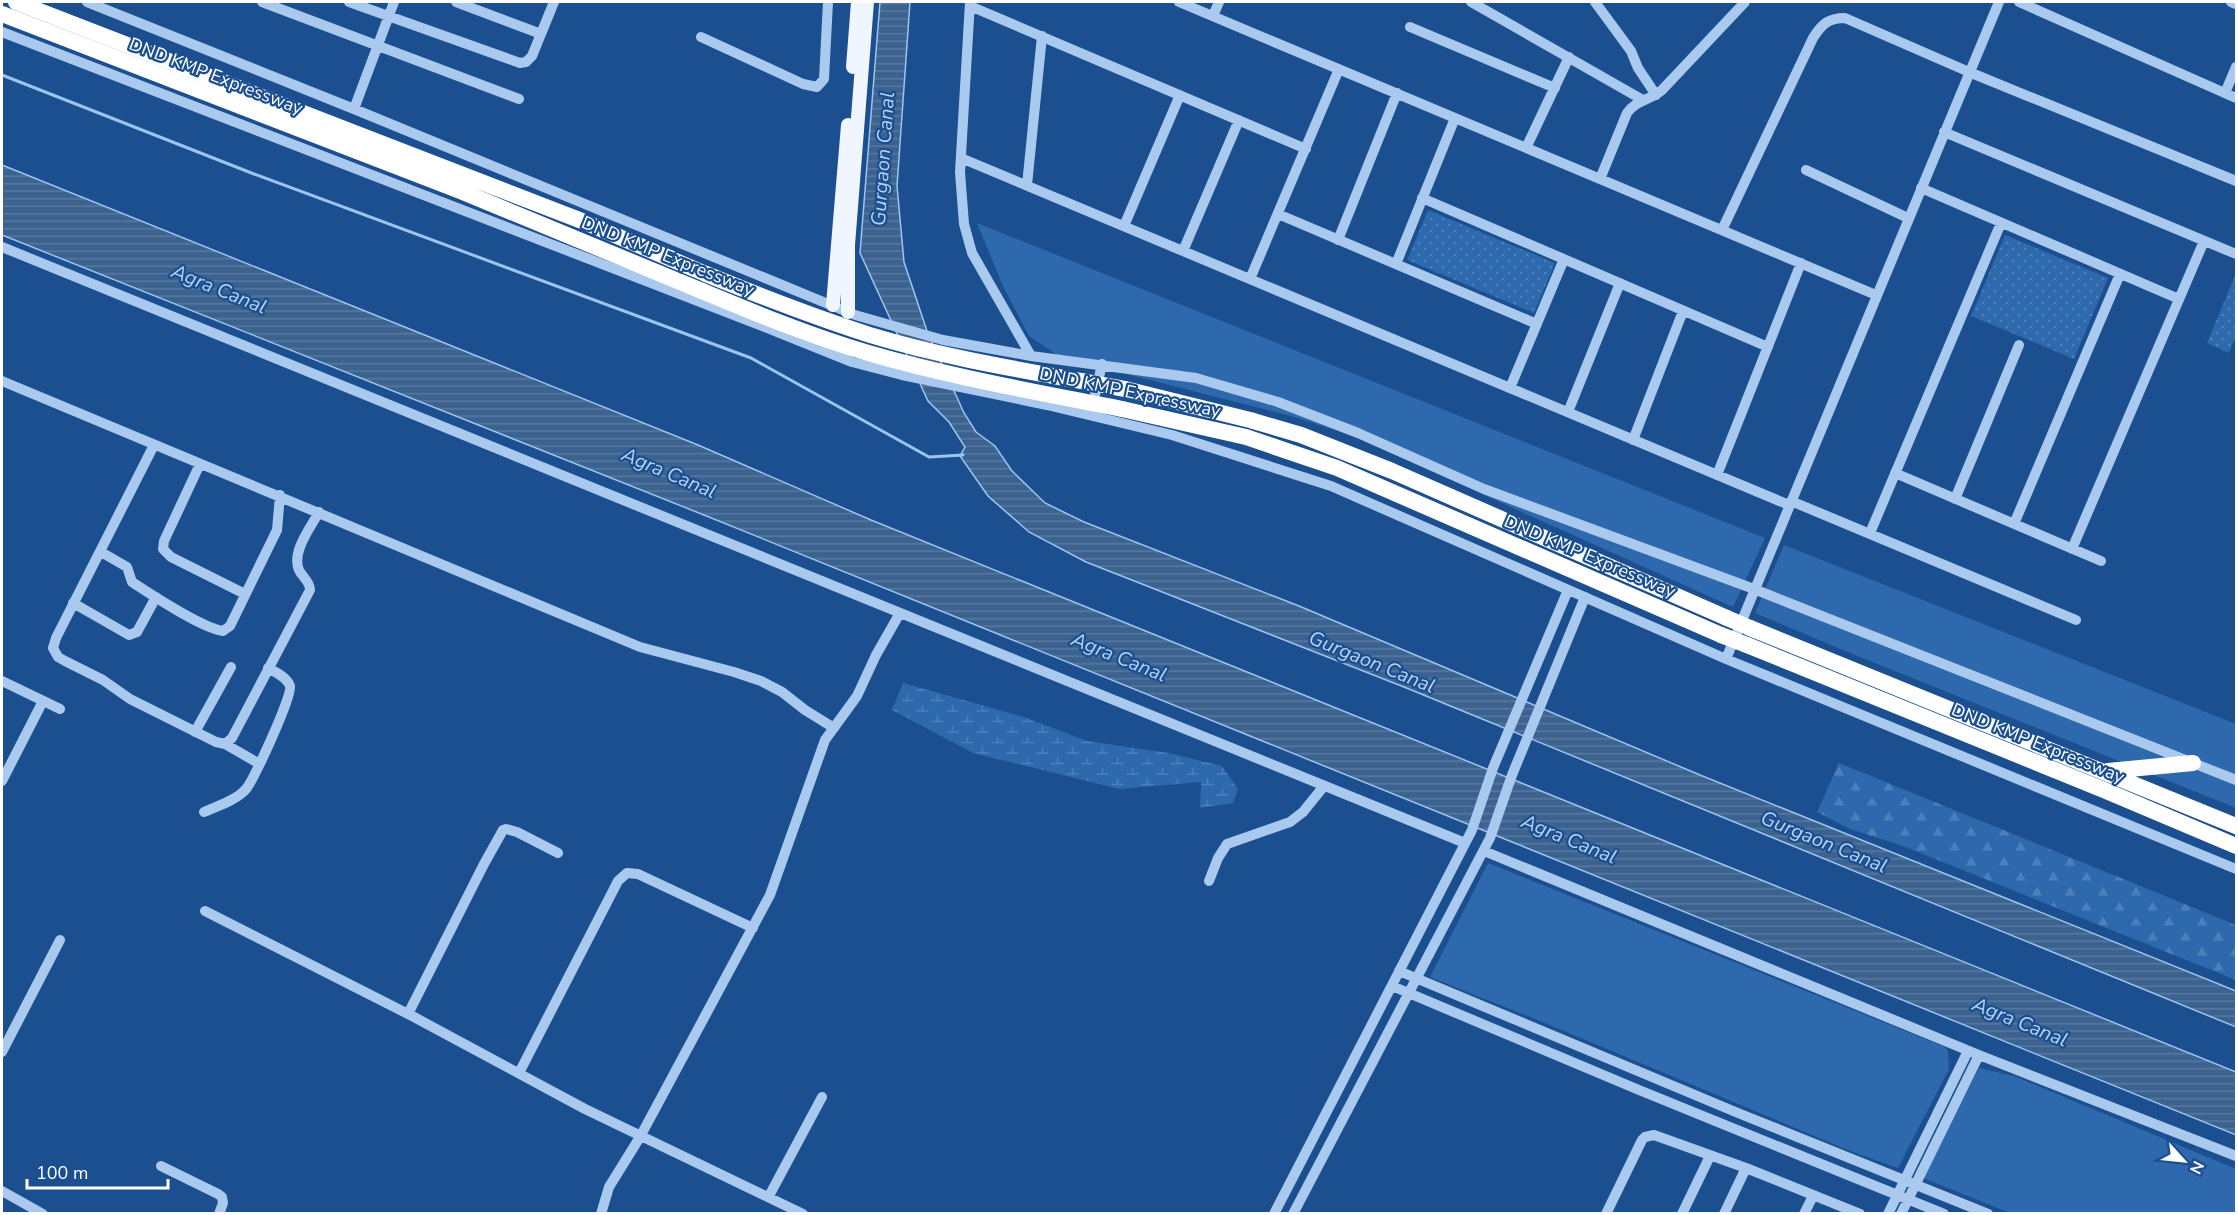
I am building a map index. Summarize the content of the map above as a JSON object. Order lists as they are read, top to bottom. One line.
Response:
{"streets":{"highway":["DND KMP Expressway"]},"water":["Gurgaon Canal","Agra Canal"],"scale_bar":"100 m","north":"bottom right"}
